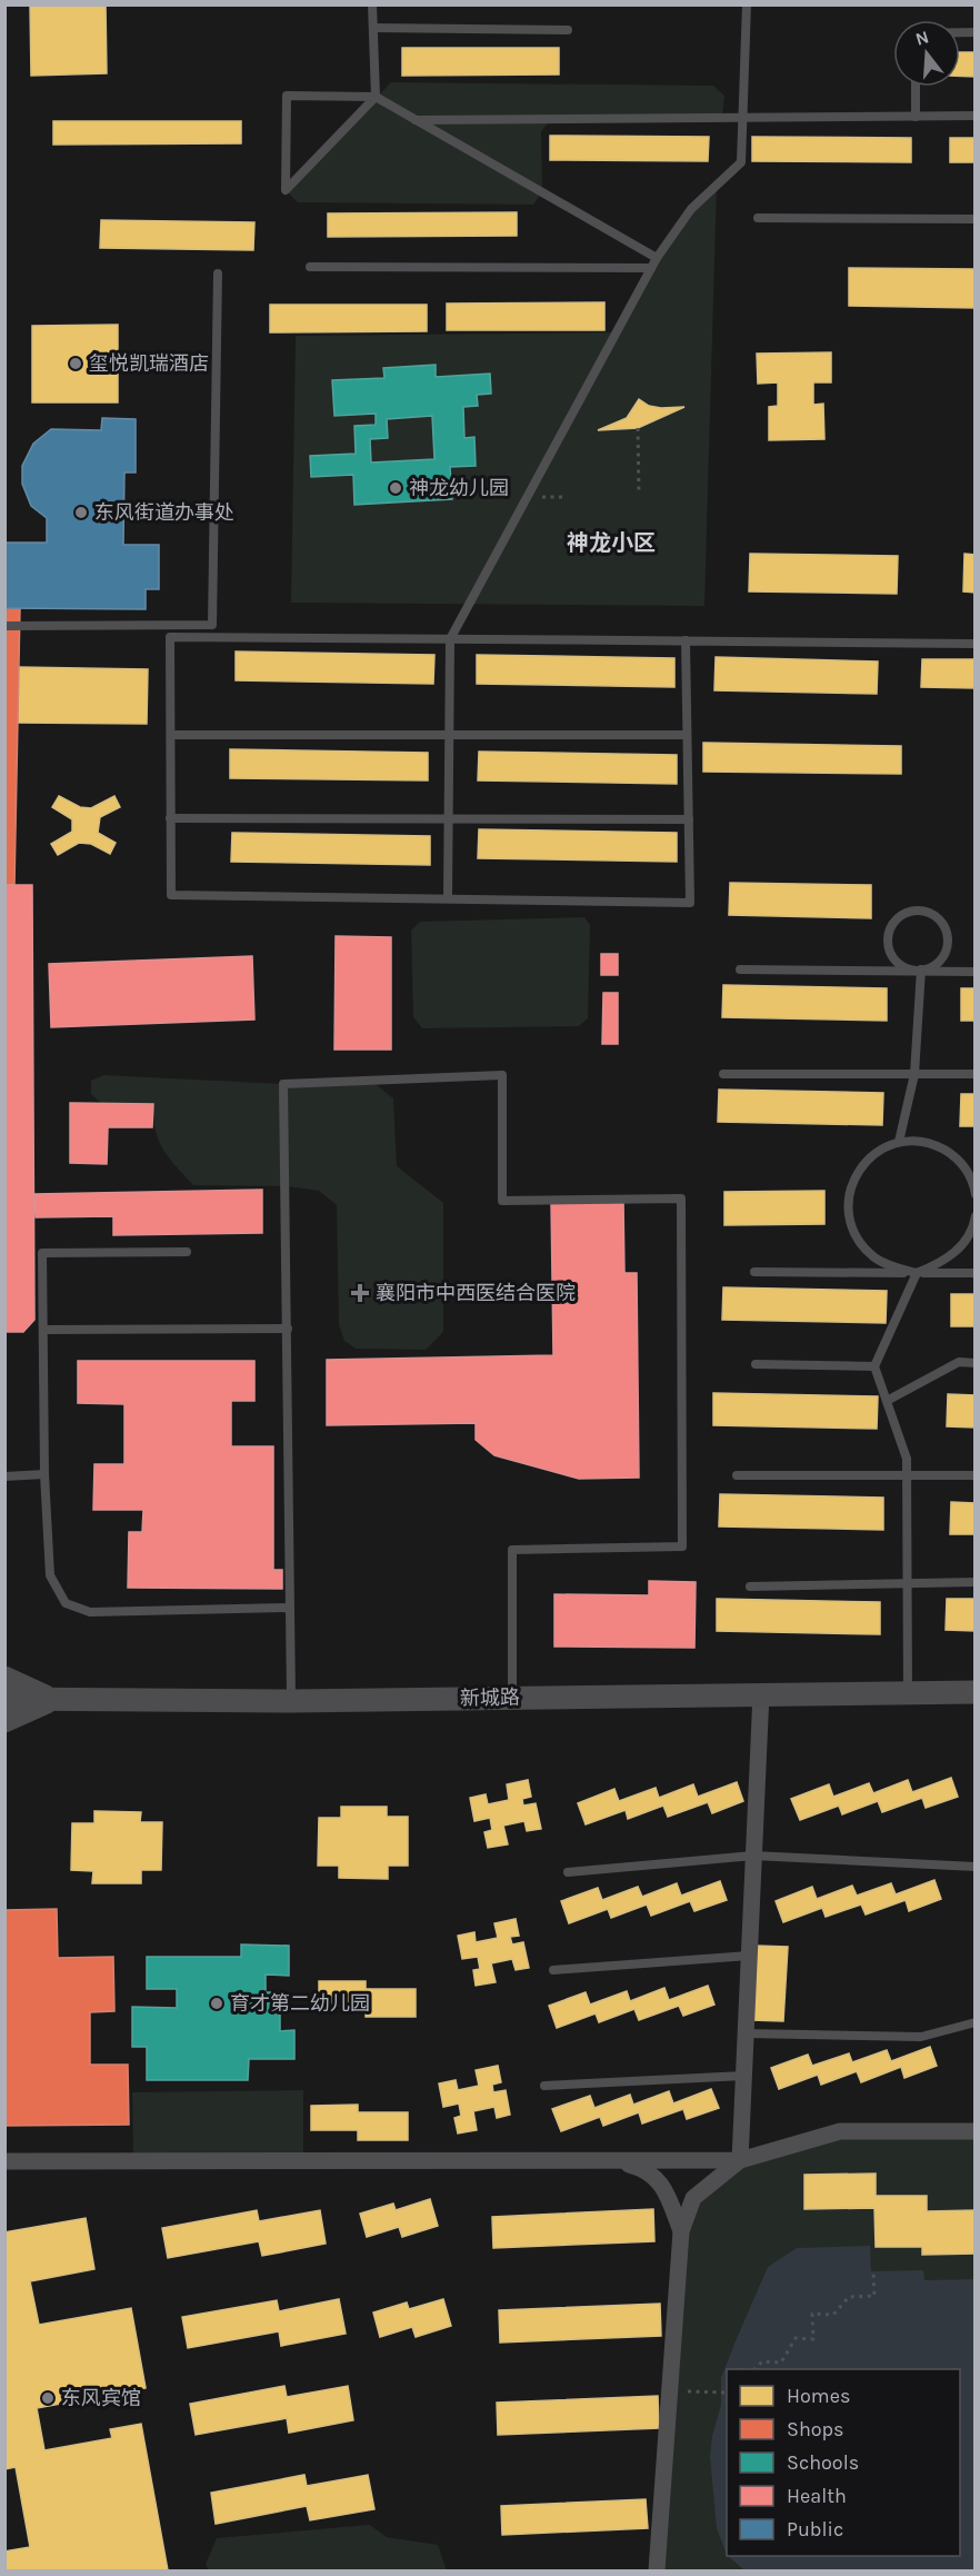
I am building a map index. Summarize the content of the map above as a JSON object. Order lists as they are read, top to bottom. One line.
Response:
{"streets":{"street":["新城路"]},"districts":["神龙小区"],"places":{"other":["玺悦凯瑞酒店","神龙幼儿园","东风街道办事处","育才第二幼儿园","东风宾馆"],"health":["襄阳市中西医结合医院"]},"legend":["Homes","Shops","Schools","Health","Public"],"north":"top"}
